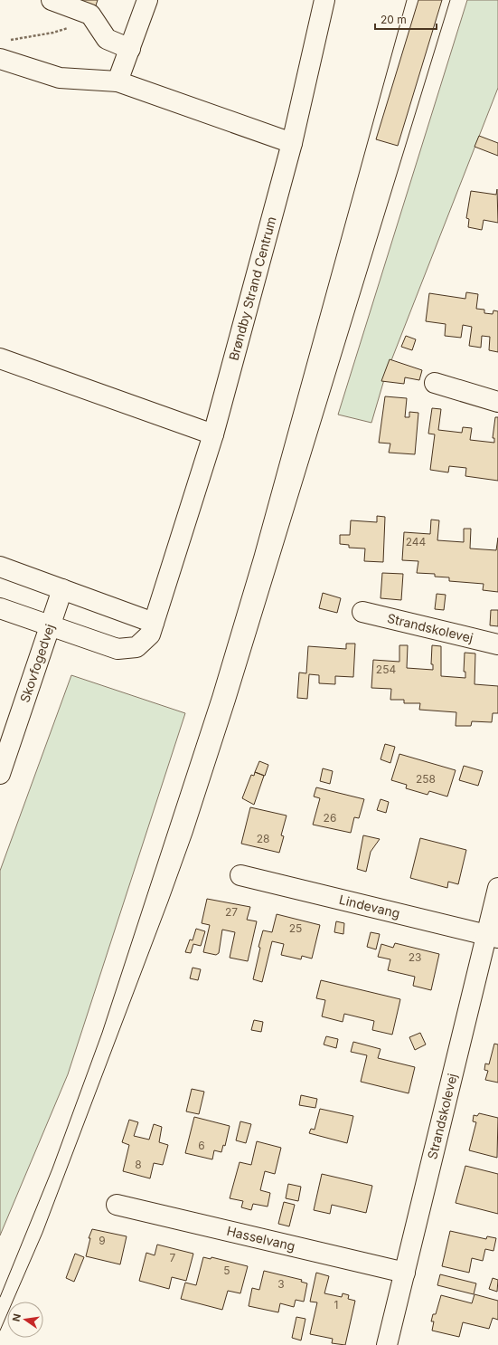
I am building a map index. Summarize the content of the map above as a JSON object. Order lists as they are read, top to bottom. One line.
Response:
{"streets":{"street":["Brøndby Strand Centrum","Strandskolevej","Skovfogedvej","Lindevang","Hasselvang"]},"crossings":[["Brøndby Strand Centrum","Skovfogedvej"],["Strandskolevej","Lindevang"],["Strandskolevej","Hasselvang"]],"house_numbers":["244","254","258","26","28","27","25","23","6","8","9","7","5","3","1"],"scale_bar":"20 m","north":"left"}
